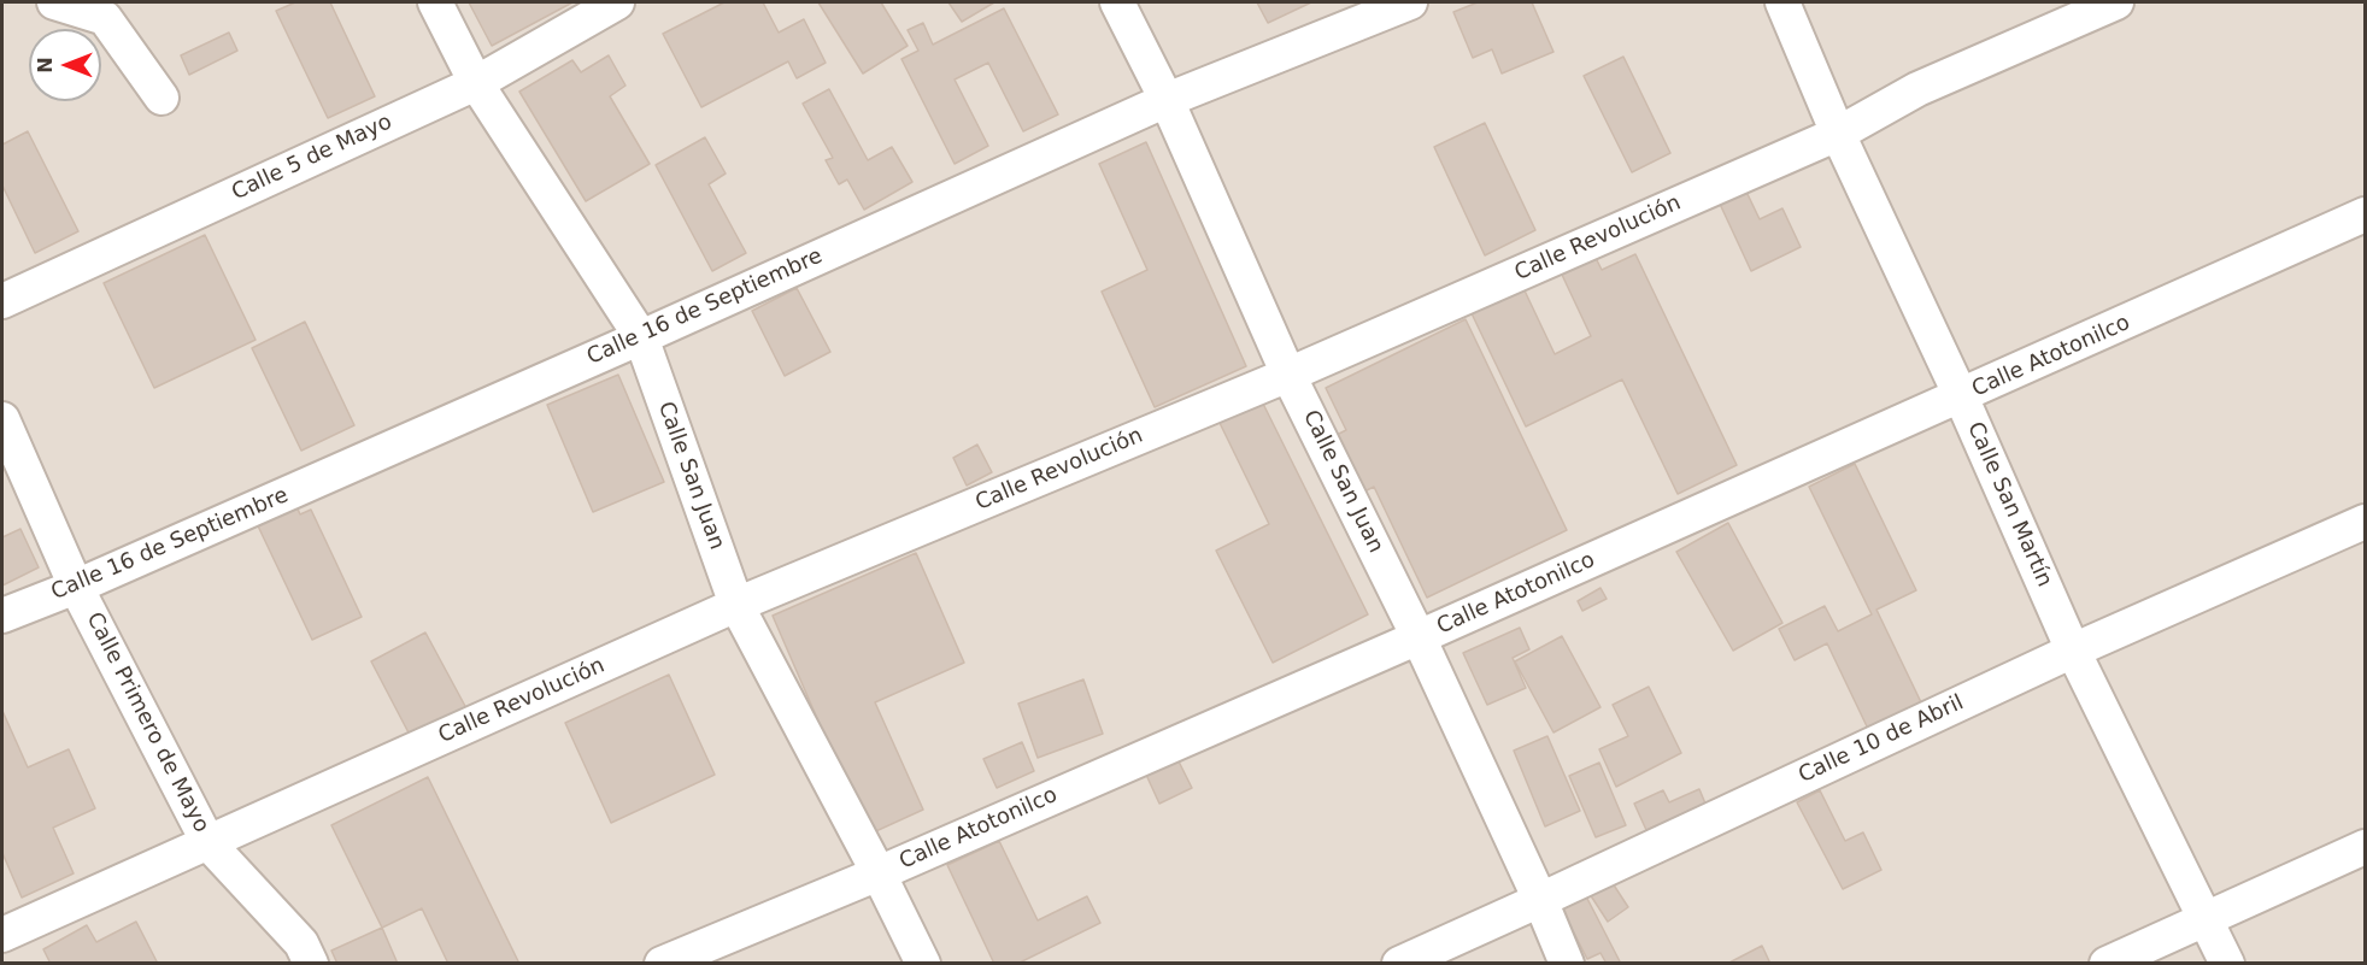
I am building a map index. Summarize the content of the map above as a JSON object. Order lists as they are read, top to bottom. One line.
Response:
{"streets":{"street":["Calle 5 de Mayo","Calle Revolución","Calle 16 de Septiembre","Calle Atotonilco","Calle San Juan","Calle San Martín","Calle Primero de Mayo","Calle 10 de Abril"]},"crossings":[["Calle 5 de Mayo","Calle San Juan"],["Calle Revolución","Calle San Juan"],["Calle Revolución","Calle San Martín"],["Calle Revolución","Calle Primero de Mayo"],["Calle 16 de Septiembre","Calle San Juan"],["Calle 16 de Septiembre","Calle Primero de Mayo"],["Calle Atotonilco","Calle San Juan"],["Calle Atotonilco","Calle San Martín"],["Calle San Juan","Calle 10 de Abril"],["Calle San Martín","Calle 10 de Abril"]],"north":"left"}
